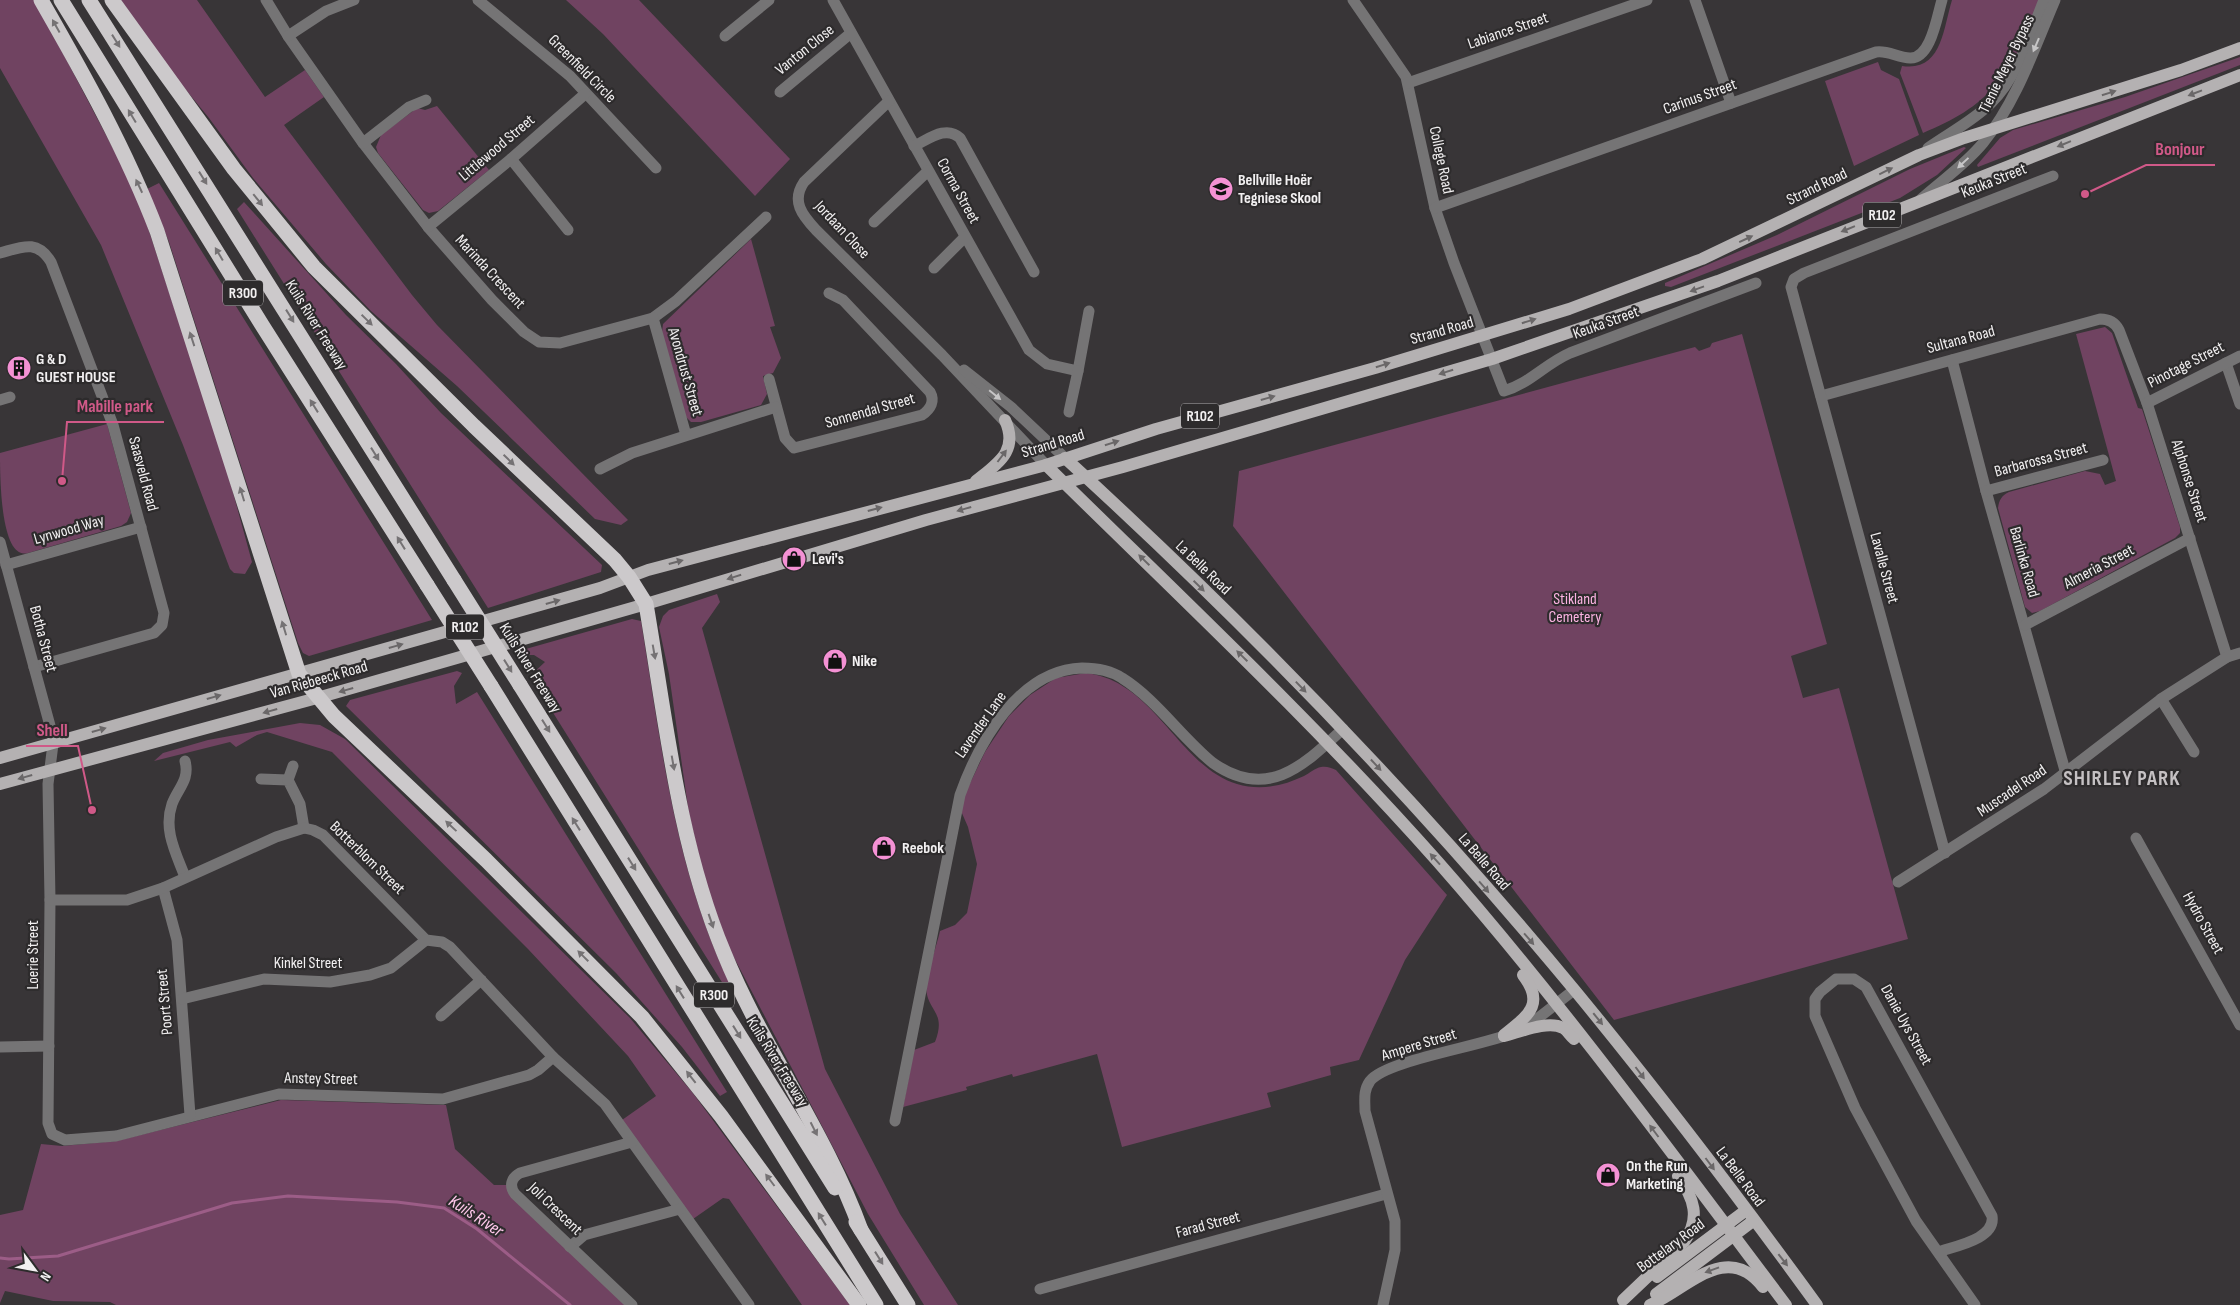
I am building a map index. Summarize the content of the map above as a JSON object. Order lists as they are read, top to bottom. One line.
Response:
{"streets":{"highway":["R300","Kuils River Freeway"],"main road":["Strand Road","R102","La Belle Road","Van Riebeeck Road","Bottelary Road"],"street":["Labiance Street","Vanton Close","Tienie Meyer Bypass","Greenfield Circle","Carinus Street","Littlewood Street","College Road","Keuka Street","Corma Street","Jordaan Close","Marinda Crescent","Sultana Road","Pinotage Street","Avondrust Street","Sonnendal Street","Barbarossa Street","Saasveld Road","Alphonse Street","Lynwood Way","Barlinka Road","Almeria Street","Lavalle Street","Botha Street","Lavender Lane","Muscadel Road","Botterblom Street","Hydro Street","Loerie Street","Kinkel Street","Poort Street","Danie Uys Street","Ampere Street","Anstey Street","Joli Crescent","Farad Street"]},"crossings":[["Labiance Street","College Road"],["Vanton Close","Corma Street"],["Tienie Meyer Bypass","Strand Road"],["Tienie Meyer Bypass","R102"],["Greenfield Circle","Littlewood Street"],["Carinus Street","College Road"],["Littlewood Street","Marinda Crescent"],["College Road","Keuka Street"],["College Road","Strand Road"],["College Road","R102"],["Keuka Street","R102"],["Keuka Street","Lavalle Street"],["Strand Road","Jordaan Close"],["Strand Road","La Belle Road"],["Strand Road","Van Riebeeck Road"],["Corma Street","Jordaan Close"],["R102","La Belle Road"],["R102","Van Riebeeck Road"],["Jordaan Close","La Belle Road"],["Marinda Crescent","Avondrust Street"],["Sultana Road","Alphonse Street"],["Sultana Road","Barlinka Road"],["Sultana Road","Lavalle Street"],["Pinotage Street","Alphonse Street"],["Barbarossa Street","Barlinka Road"],["Saasveld Road","Lynwood Way"],["Saasveld Road","Botha Street"],["Alphonse Street","Almeria Street"],["Alphonse Street","Muscadel Road"],["Lynwood Way","Botha Street"],["Barlinka Road","Almeria Street"],["Barlinka Road","Muscadel Road"],["La Belle Road","Lavender Lane"],["La Belle Road","Ampere Street"],["La Belle Road","Bottelary Road"],["Lavalle Street","Muscadel Road"],["Botha Street","Van Riebeeck Road"],["Botha Street","Loerie Street"],["Van Riebeeck Road","Loerie Street"],["Botterblom Street","Loerie Street"],["Botterblom Street","Kinkel Street"],["Botterblom Street","Poort Street"],["Botterblom Street","Anstey Street"],["Loerie Street","Anstey Street"],["Kinkel Street","Poort Street"],["Poort Street","Anstey Street"],["Ampere Street","Farad Street"]],"districts":["SHIRLEY PARK"],"water":["Kuils River"],"parks":["Stikland Cemetery"],"places":{"school or university":["Bellville Hoër Tegniese Skool"],"other":["Bonjour","Mabille park","Shell"],"building":["G & D GUEST HOUSE"],"shop":["Levi's","Nike","Reebok","On the Run Marketing"]},"north":"bottom right"}
